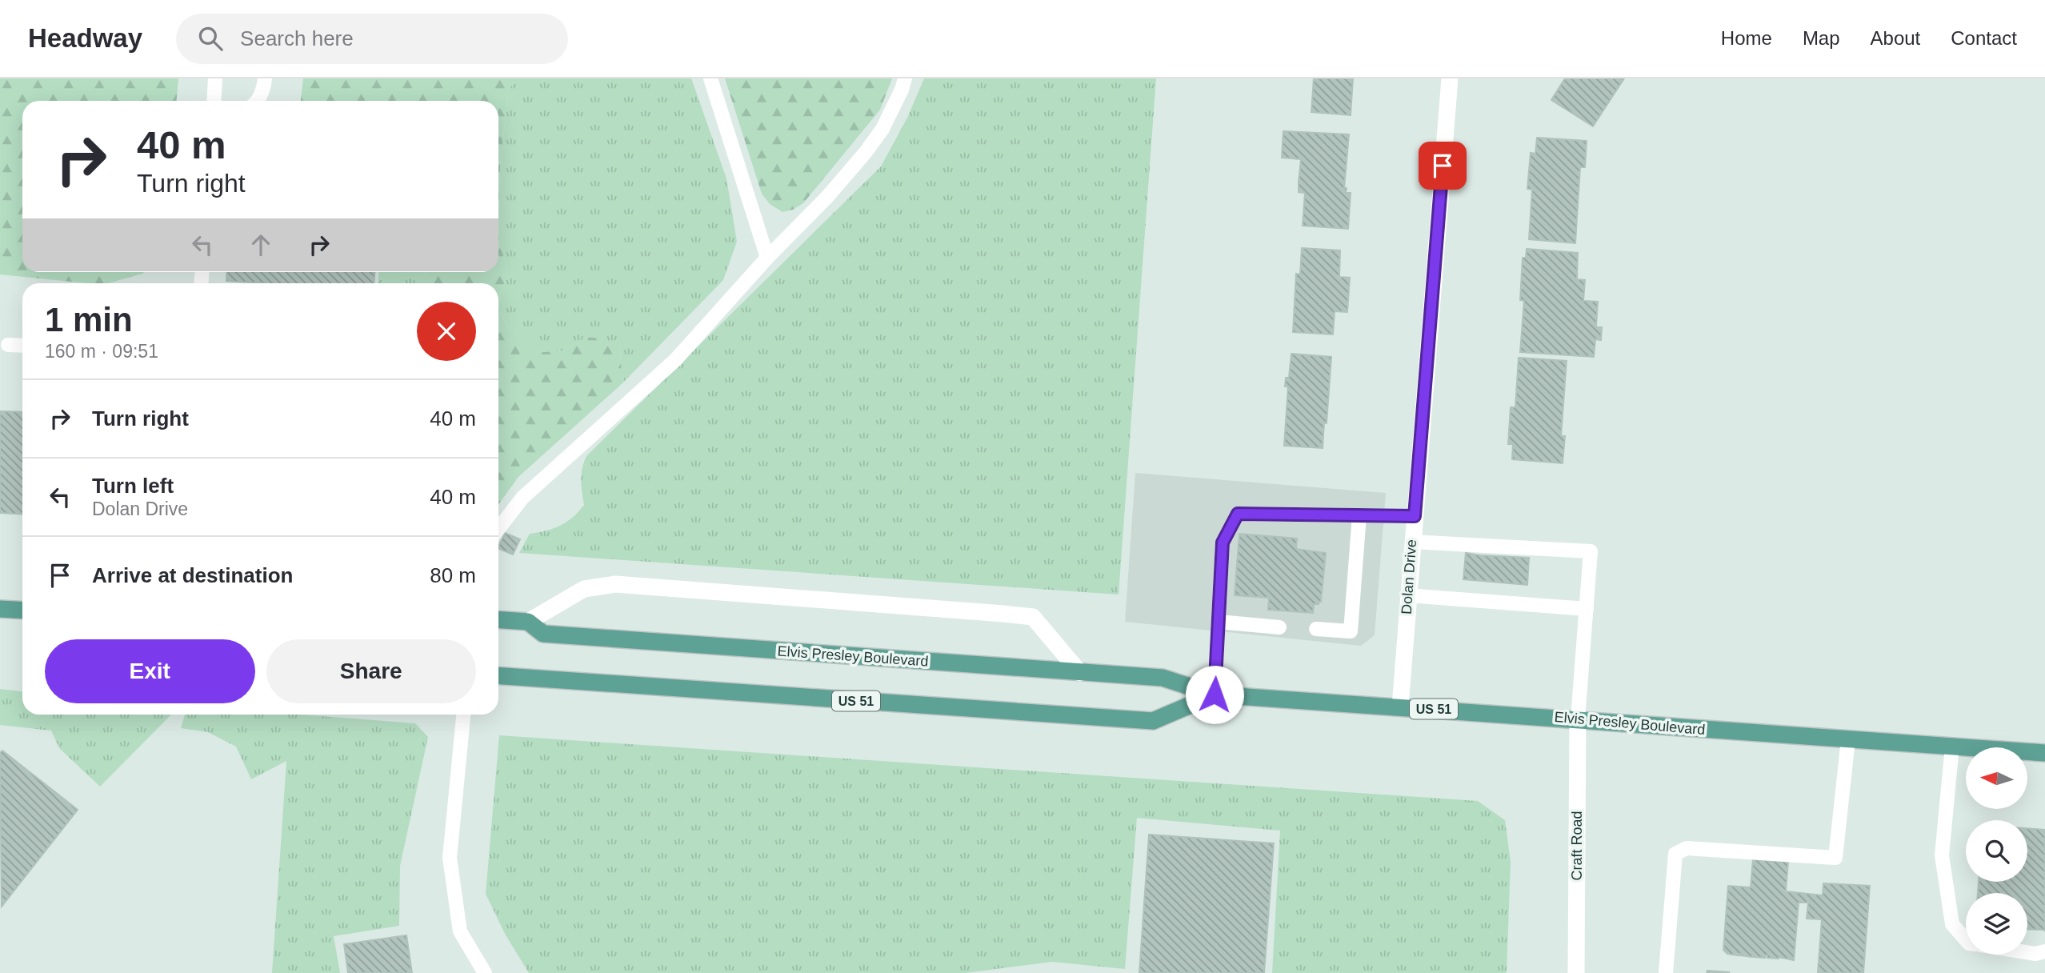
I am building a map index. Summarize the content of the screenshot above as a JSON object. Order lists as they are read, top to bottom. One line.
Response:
{"streets":{"main road":["Elvis Presley Boulevard","US 51"],"street":["Dolan Drive","Craft Road"]},"crossings":[["Dolan Drive","Elvis Presley Boulevard"],["Elvis Presley Boulevard","Craft Road"]],"north":"left","page":{"header":"Headway","search":"Search here","nav":["Home","Map","About","Contact"],"turn":["40 m","Turn right"],"heading":["1 min","160 m · 09:51"],"list":[{"name":"Turn right","value":"40 m"},{"name":"Turn left","note":"Dolan Drive","value":"40 m"},{"name":"Arrive at destination","value":"80 m"}],"buttons":["Exit","Share"]}}
